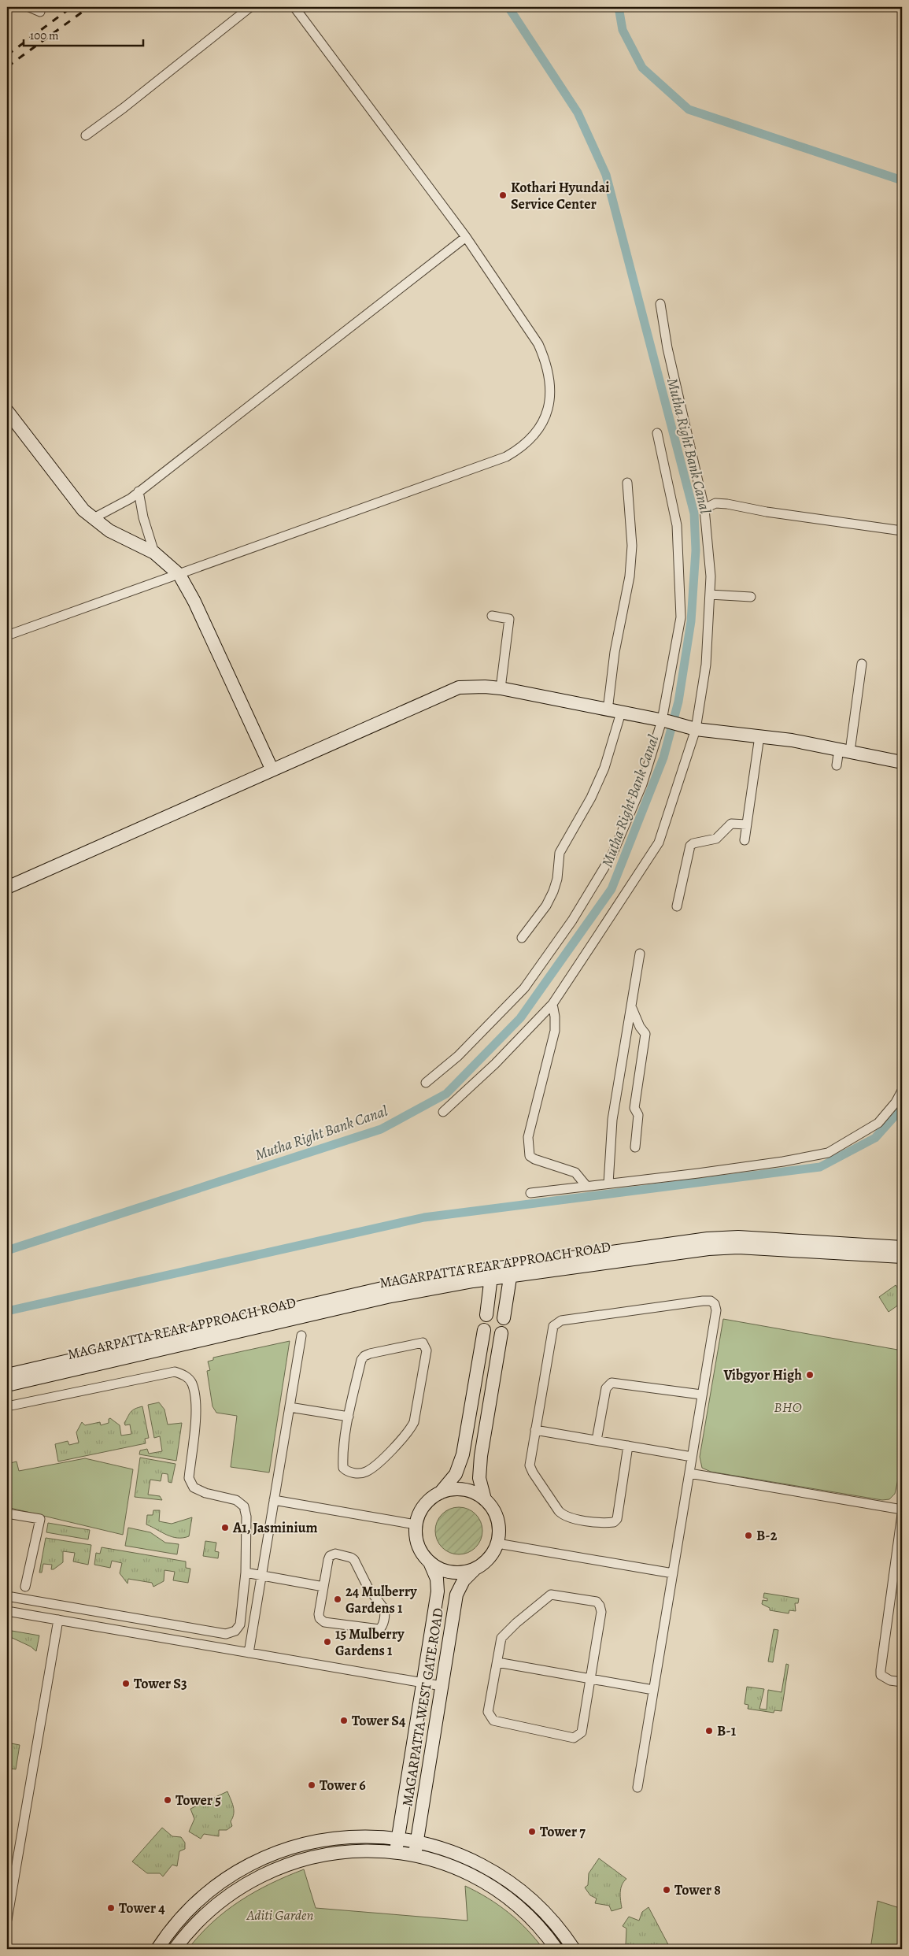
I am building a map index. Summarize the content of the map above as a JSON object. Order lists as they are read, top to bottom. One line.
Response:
{"streets":{"street":["MAGARPATTA REAR APPROACH ROAD","MAGARPATTA WEST GATE ROAD"]},"water":["Mutha Right Bank Canal"],"parks":["BHO","Aditi Garden"],"places":["Kothari Hyundai Service Center","Vibgyor High","A1, Jasminium","B-2","24 Mulberry Gardens 1","15 Mulberry Gardens 1","Tower S3","Tower S4","B-1","Tower 6","Tower 5","Tower 7","Tower 8","Tower 4"],"scale_bar":"100 m"}
